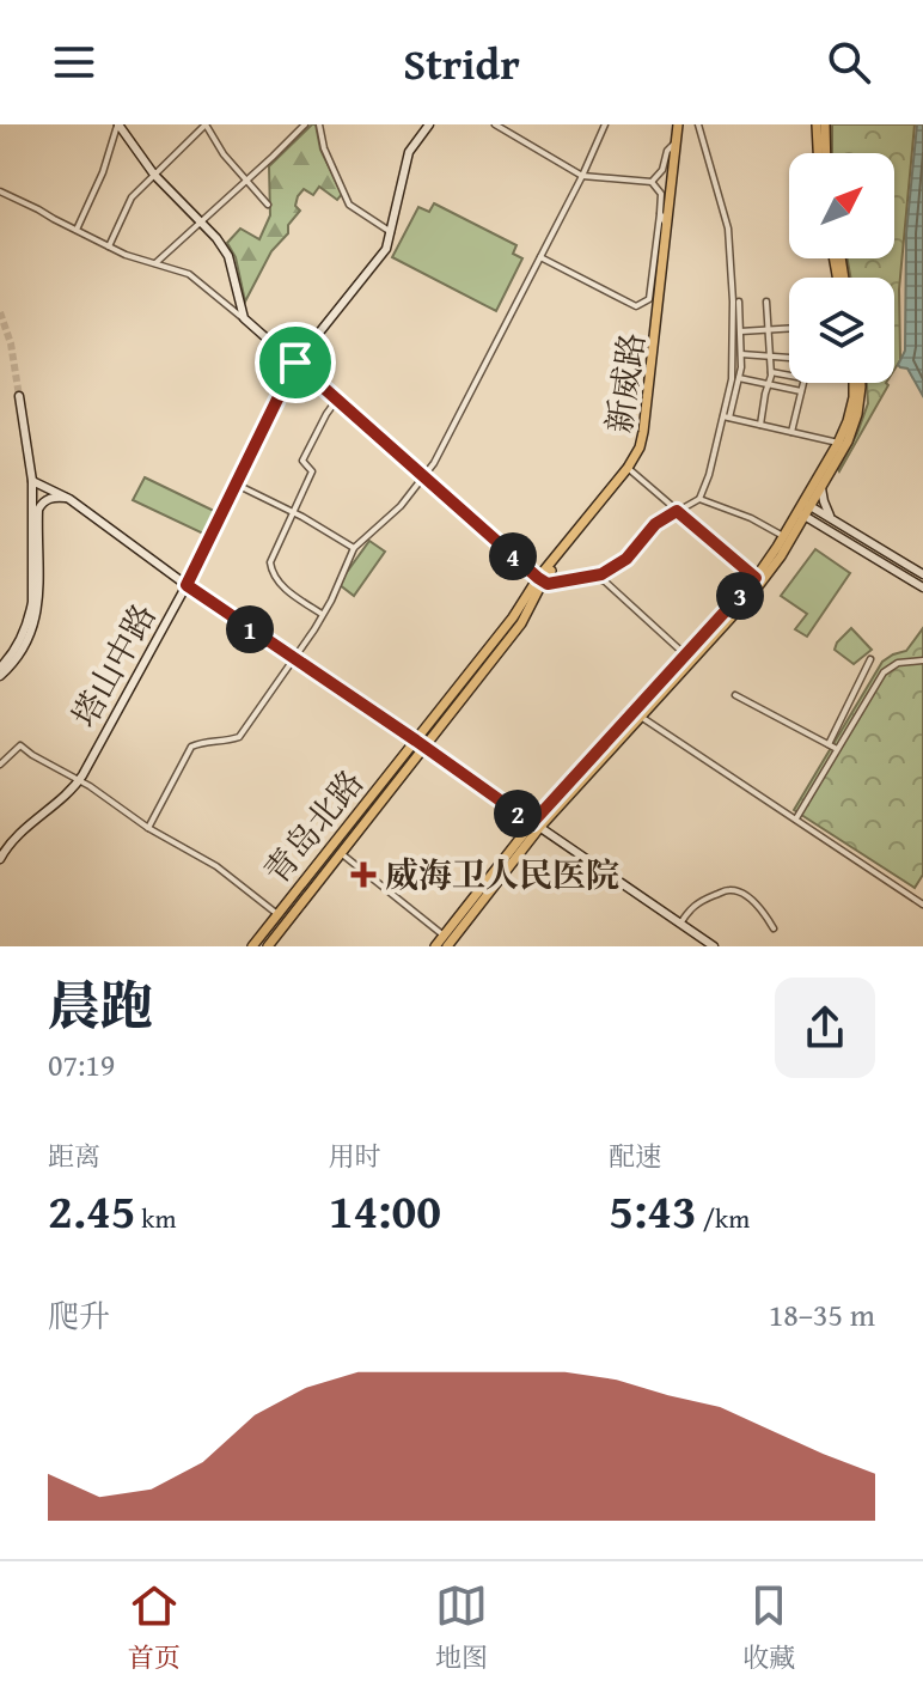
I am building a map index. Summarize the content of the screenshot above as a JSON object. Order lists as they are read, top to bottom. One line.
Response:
{"streets":{"main road":["新威路","青岛北路"],"street":["塔山中路"]},"crossings":[["新威路","青岛北路"]],"places":{"health":["威海卫人民医院"]},"north":"top right","page":{"header":"Stridr","pins":["4","3","1","2"],"heading":["晨跑","07:19"],"stats":[["距离","2.45 km"],["用时","14:00"],["配速","5:43 /km"]],"chart":["爬升","18–35 m"],"tabs":["首页","地图","收藏"]}}
